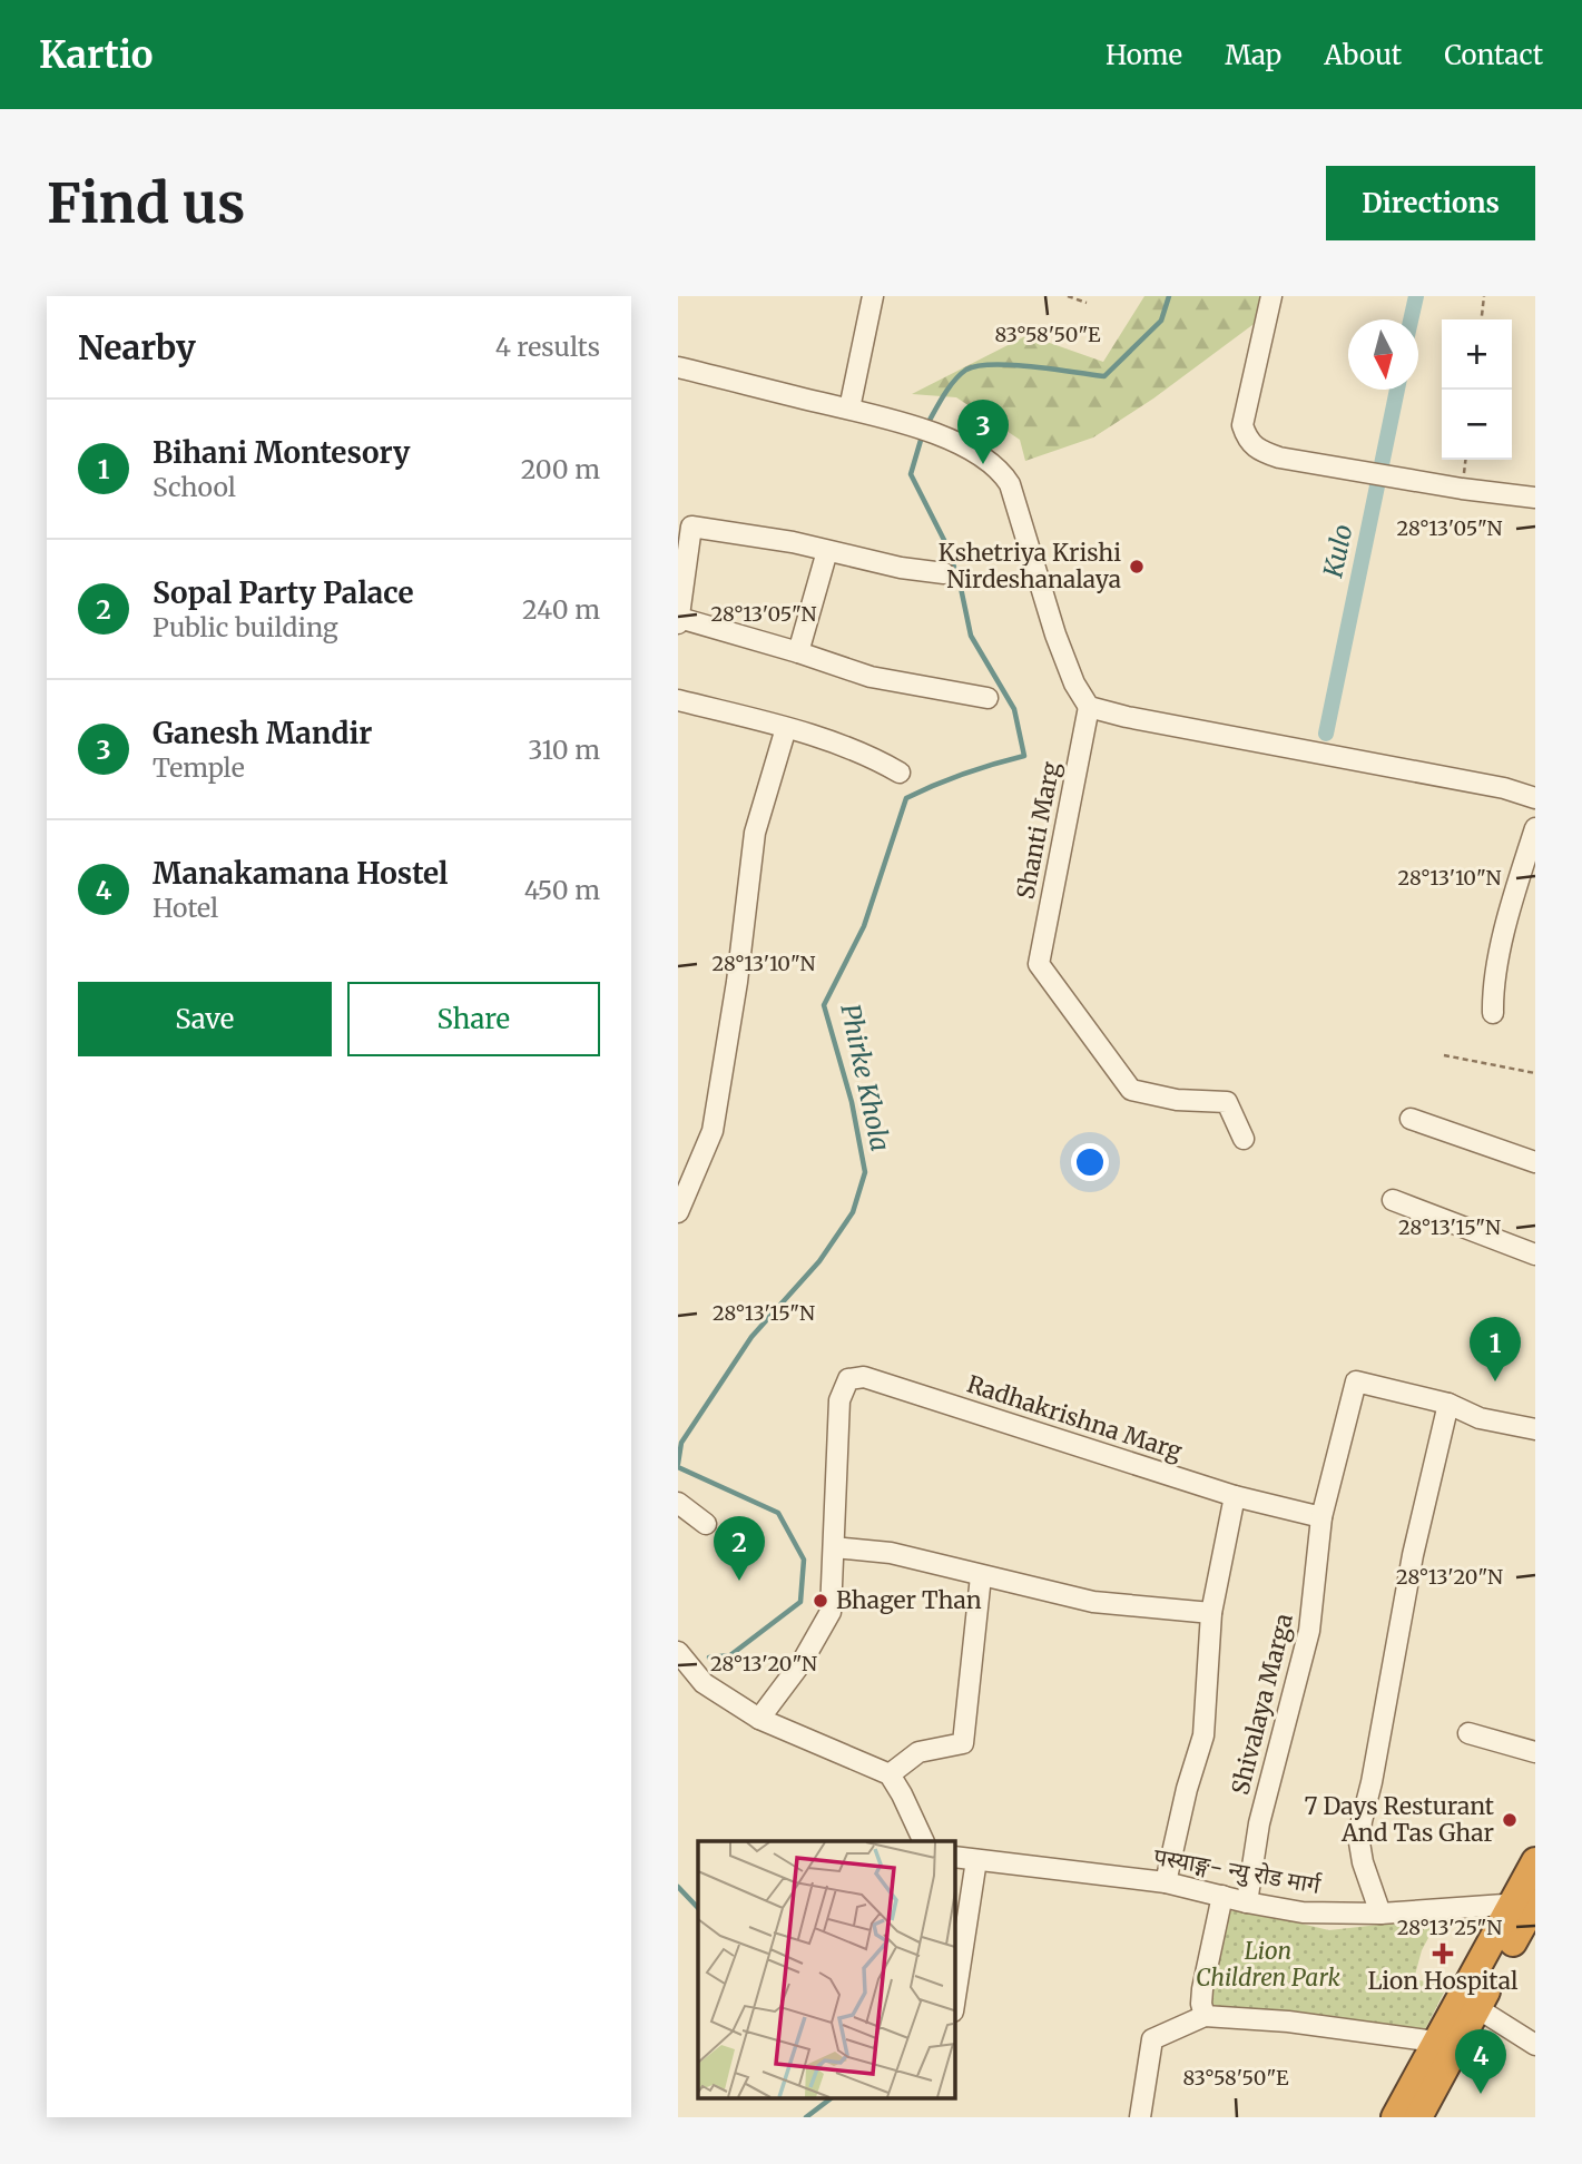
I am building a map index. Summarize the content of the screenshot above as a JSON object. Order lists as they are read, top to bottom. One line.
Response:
{"streets":{"street":["Shanti Marg","Radhakrishna Marg","Shivalaya Marga","पस्याङ्ग- न्यु रोड मार्ग"]},"crossings":[["Radhakrishna Marg","Shivalaya Marga"],["Shivalaya Marga","पस्याङ्ग- न्यु रोड मार्ग"]],"water":["Kulo","Phirke Khola"],"parks":["Lion Children Park"],"places":{"other":["Kshetriya Krishi Nirdeshanalaya","Bhager Than","7 Days Resturant And Tas Ghar"],"health":["Lion Hospital"]},"north":"bottom","page":{"header":"Kartio","nav":["Home","Map","About","Contact"],"buttons":["Directions",["Save","Share"]],"title":"Find us","heading":["Nearby","4 results"],"map_buttons":["+","−"],"list":[{"mark":"1","name":"Bihani Montesory","note":"School","value":"200 m"},{"mark":"2","name":"Sopal Party Palace","note":"Public building","value":"240 m"},{"mark":"3","name":"Ganesh Mandir","note":"Temple","value":"310 m"},{"mark":"4","name":"Manakamana Hostel","note":"Hotel","value":"450 m"}],"pins":["3","1","2","4"]},"coordinates":["83°58'50\"E","28°13'05\"N","28°13'10\"N","28°13'15\"N","28°13'20\"N","28°13'25\"N"]}
